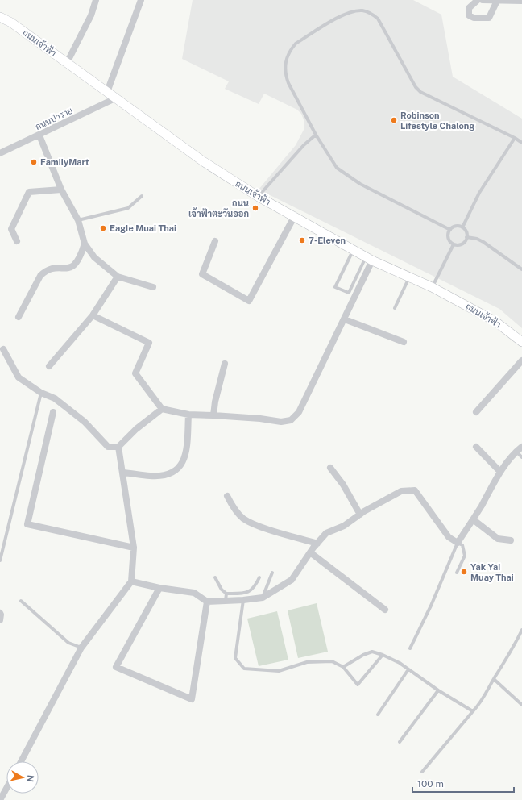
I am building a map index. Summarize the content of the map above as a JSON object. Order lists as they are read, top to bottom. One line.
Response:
{"streets":{"main road":["ถนนเจ้าฟ้า"],"street":["ถนนป่าราย"]},"crossings":[["ถนนเจ้าฟ้า","ถนนป่าราย"]],"places":["Robinson Lifestyle Chalong","FamilyMart","ถนน เจ้าฟ้าตะวันออก","Eagle Muai Thai","7-Eleven","Yak Yai Muay Thai"],"scale_bar":"100 m","north":"right"}
